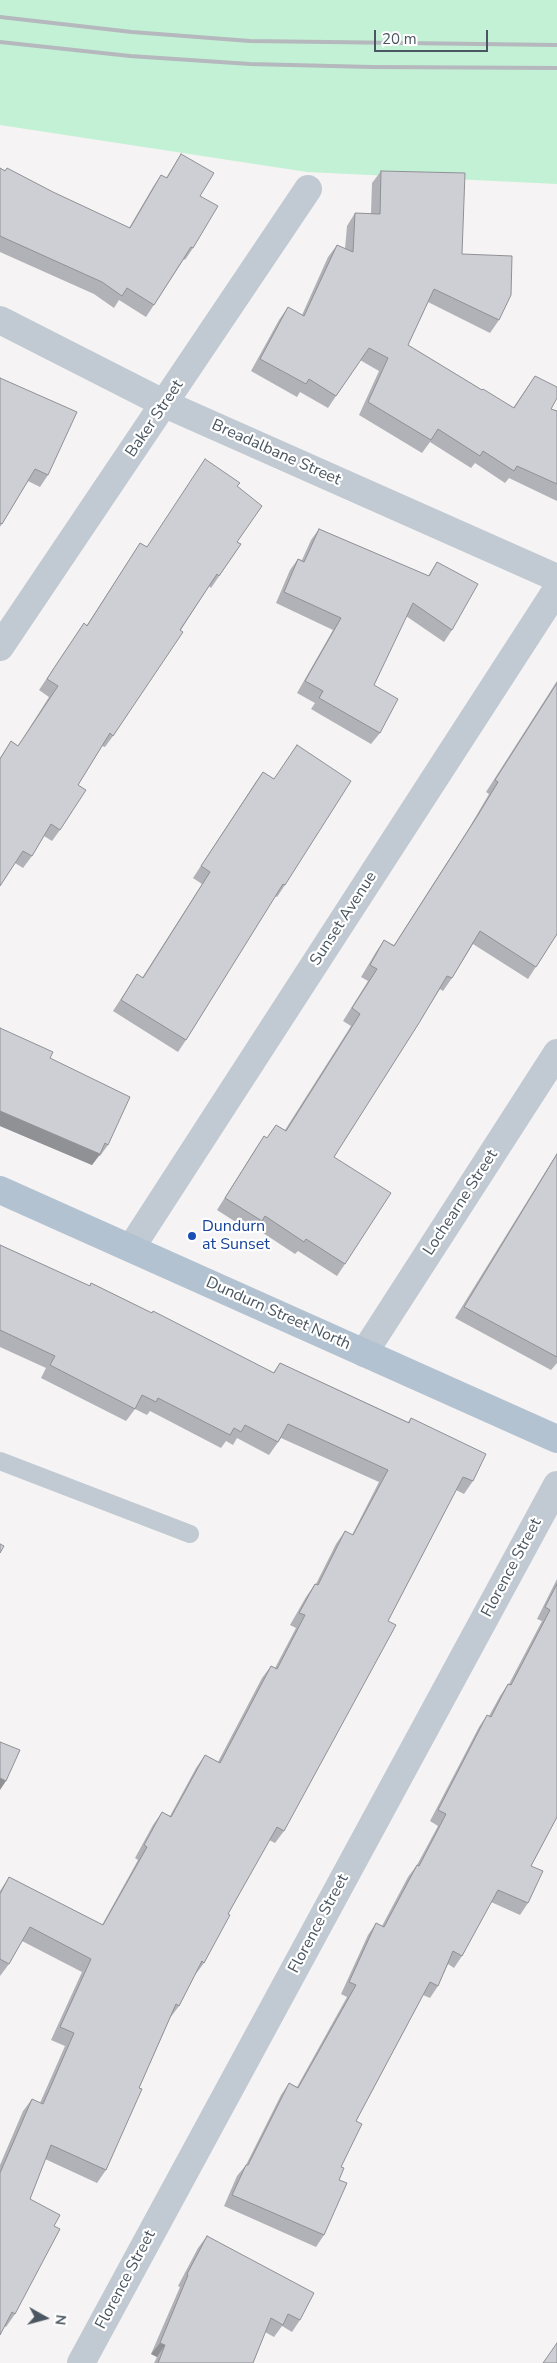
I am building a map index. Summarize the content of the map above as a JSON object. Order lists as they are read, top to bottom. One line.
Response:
{"streets":{"main road":["Dundurn Street North"],"street":["Baker Street","Breadalbane Street","Sunset Avenue","Lochearne Street","Florence Street"]},"crossings":[["Baker Street","Breadalbane Street"],["Sunset Avenue","Dundurn Street North"],["Lochearne Street","Dundurn Street North"]],"places":["Dundurn at Sunset"],"scale_bar":"20 m","north":"right"}
